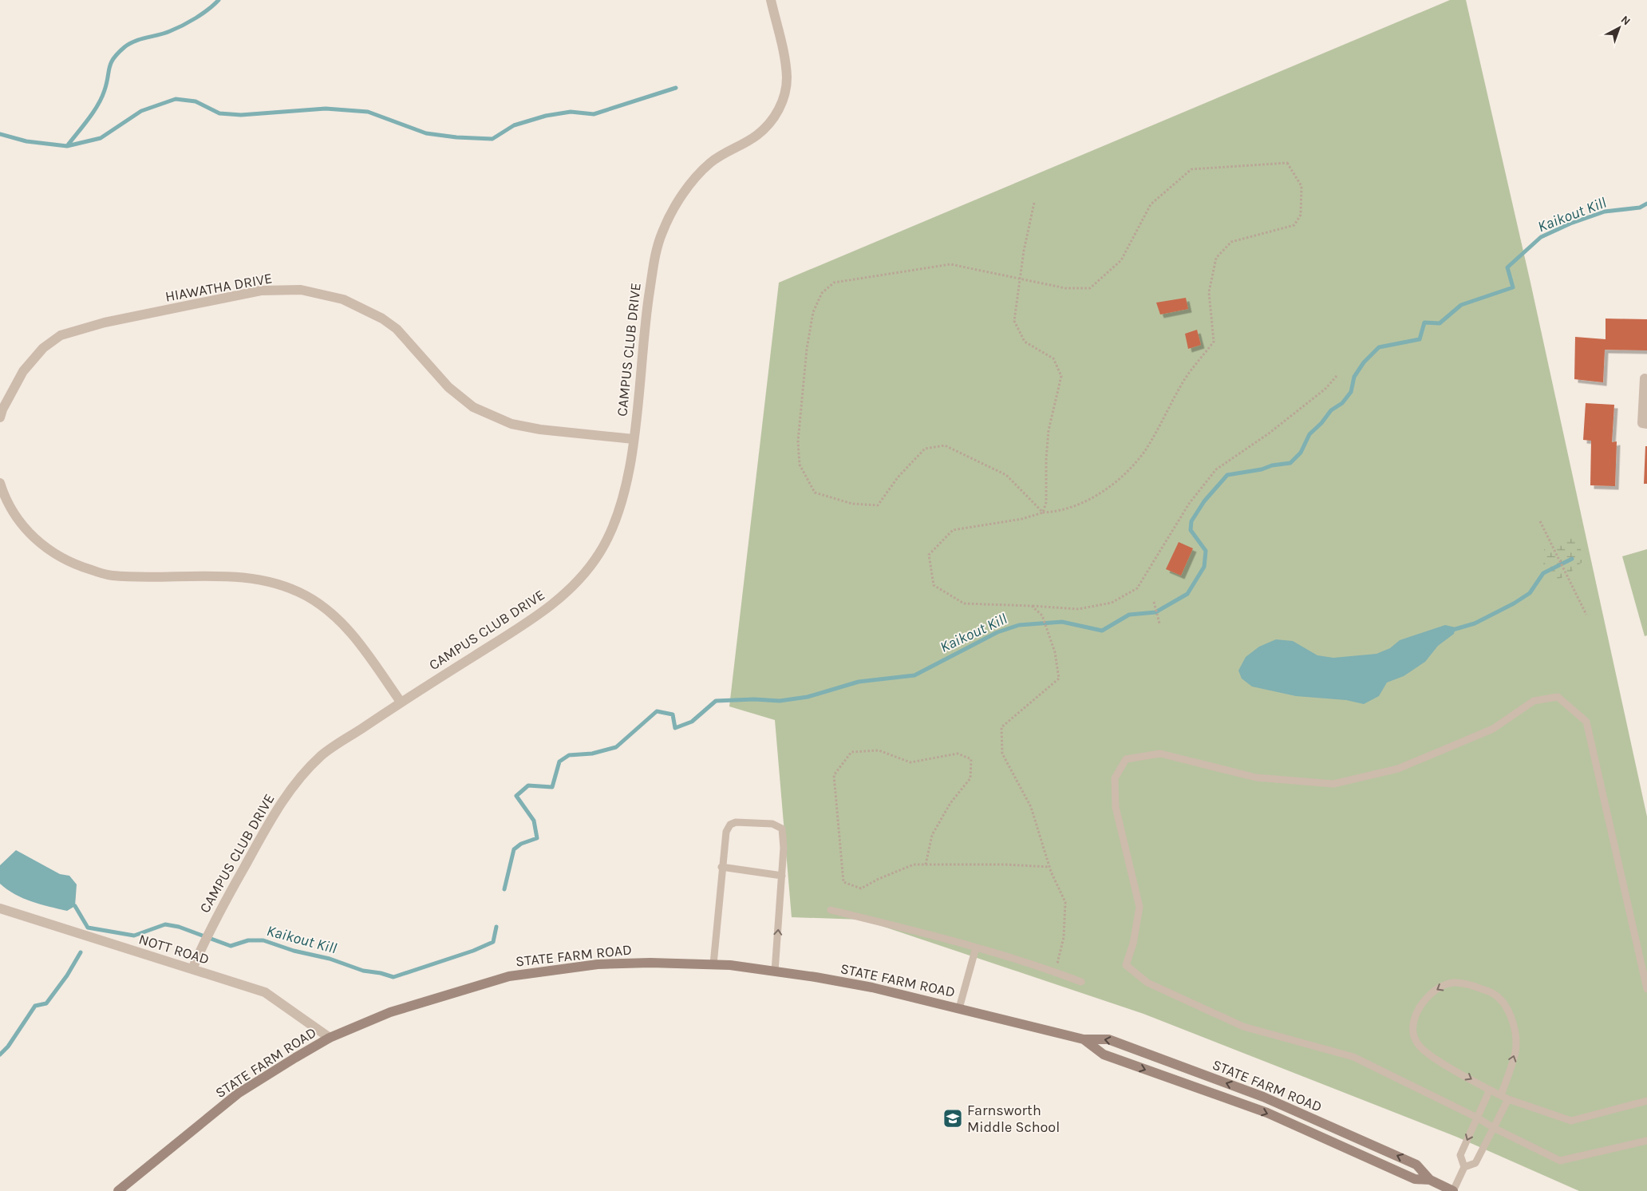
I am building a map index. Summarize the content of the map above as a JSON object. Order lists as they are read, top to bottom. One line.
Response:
{"streets":{"main road":["STATE FARM ROAD"],"street":["HIAWATHA DRIVE","CAMPUS CLUB DRIVE","NOTT ROAD"]},"crossings":[["HIAWATHA DRIVE","CAMPUS CLUB DRIVE"],["CAMPUS CLUB DRIVE","NOTT ROAD"],["NOTT ROAD","STATE FARM ROAD"]],"water":["Kaikout Kill"],"places":{"school or university":["Farnsworth Middle School"]},"north":"top right"}
